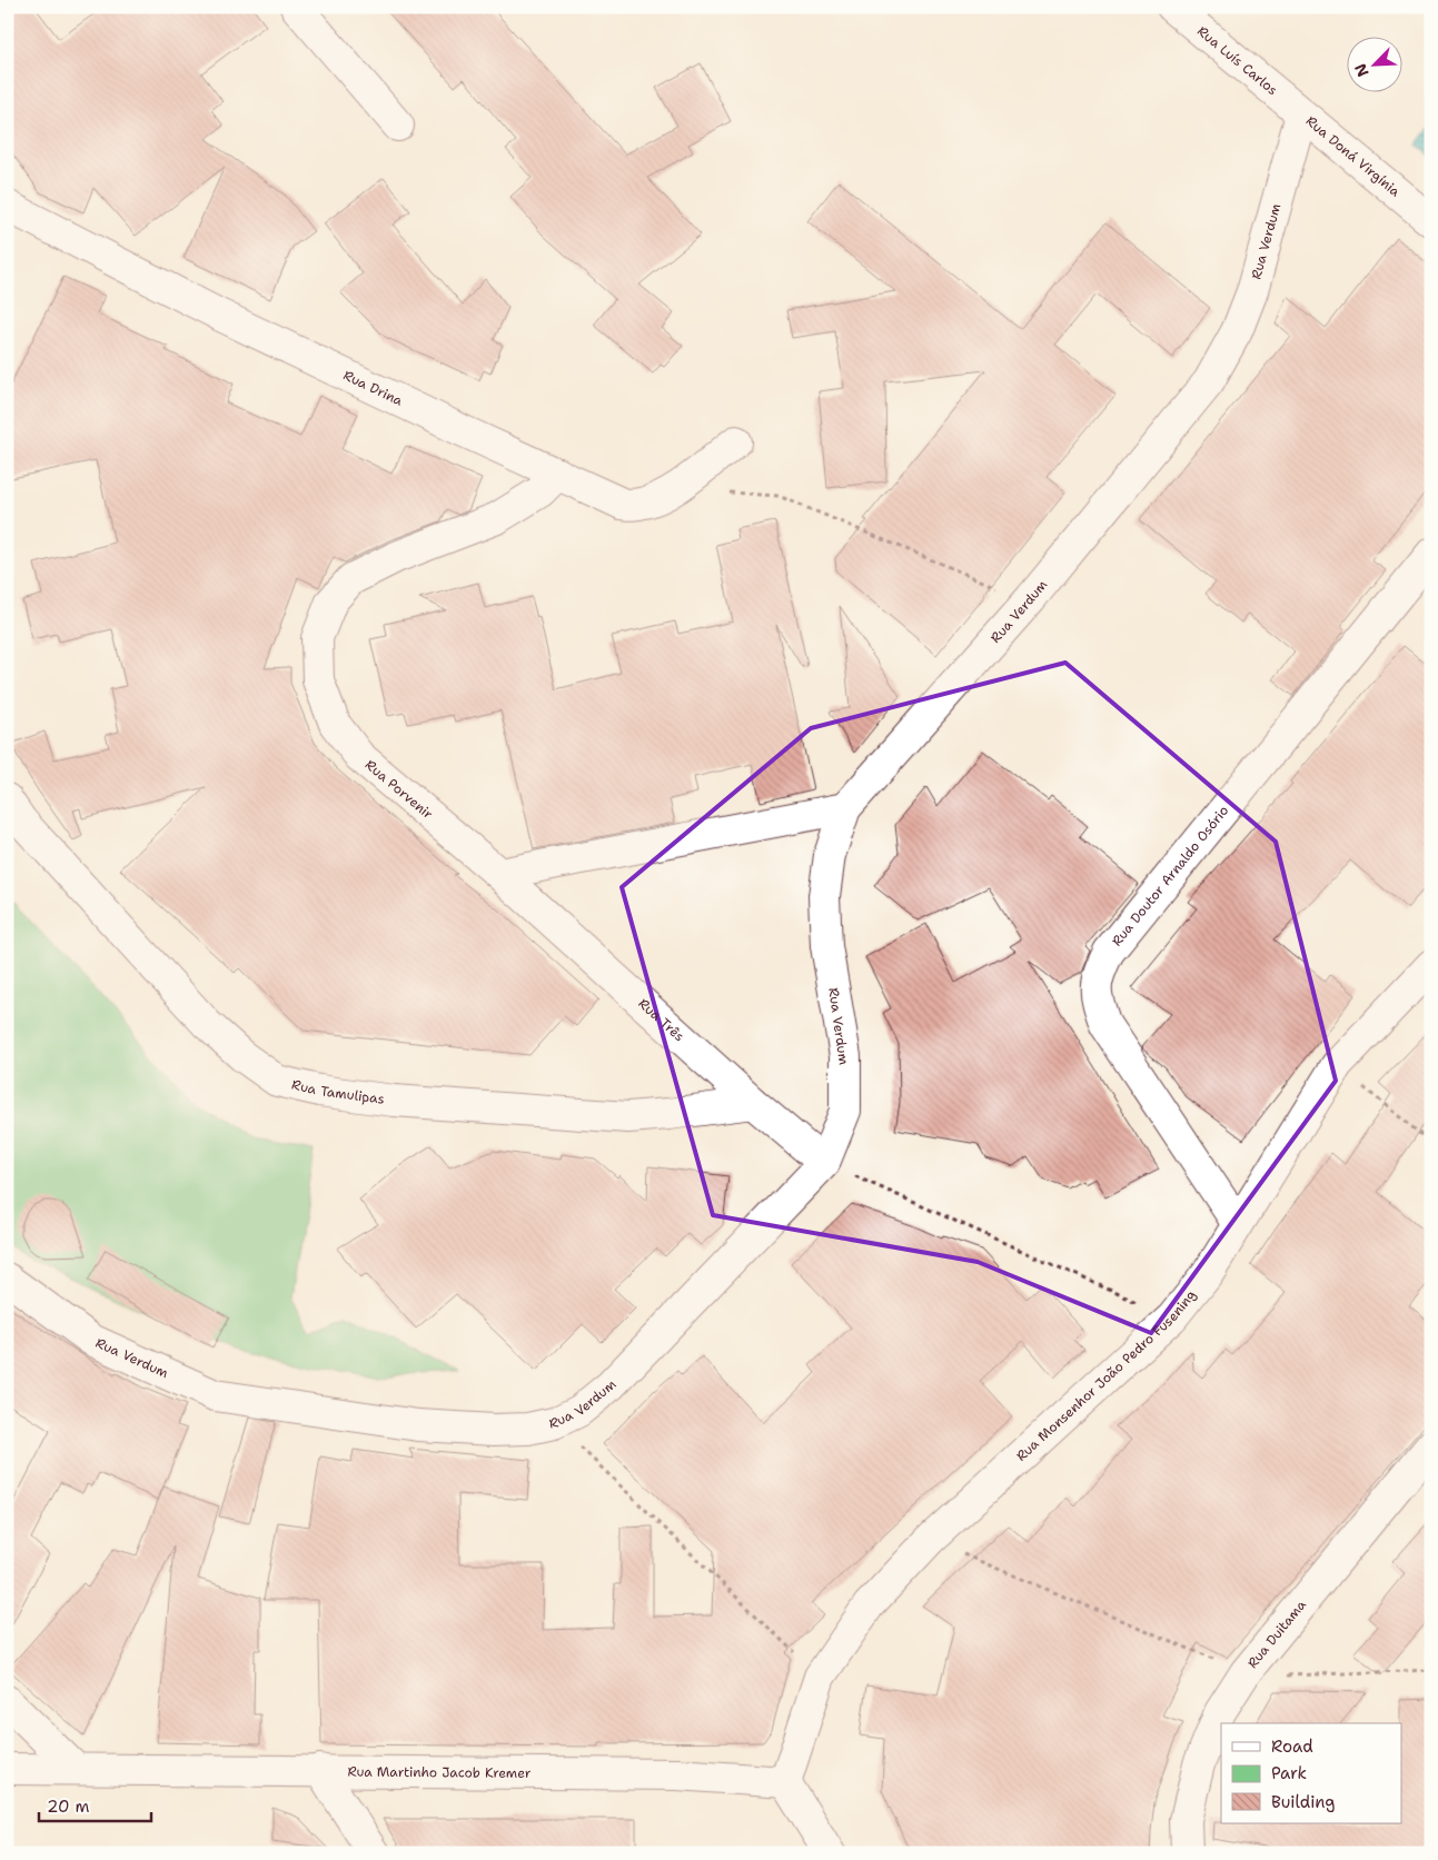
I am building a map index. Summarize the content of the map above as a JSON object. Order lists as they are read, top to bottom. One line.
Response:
{"streets":{"street":["Rua Luís Carlos","Rua Doná Virgínia","Rua Verdum","Rua Drina","Rua Porvenir","Rua Doutor Arnaldo Osório","Rua Três","Rua Tamulipas","Rua Monsenhor João Pedro Fusening","Rua Duitama","Rua Martinho Jacob Kremer"]},"crossings":[["Rua Luís Carlos","Rua Doná Virgínia"],["Rua Luís Carlos","Rua Verdum"],["Rua Doná Virgínia","Rua Verdum"],["Rua Verdum","Rua Três"],["Rua Drina","Rua Porvenir"],["Rua Porvenir","Rua Três"],["Rua Doutor Arnaldo Osório","Rua Monsenhor João Pedro Fusening"],["Rua Três","Rua Tamulipas"],["Rua Monsenhor João Pedro Fusening","Rua Martinho Jacob Kremer"]],"legend":["Road","Park","Building"],"scale_bar":"20 m","north":"bottom left"}
